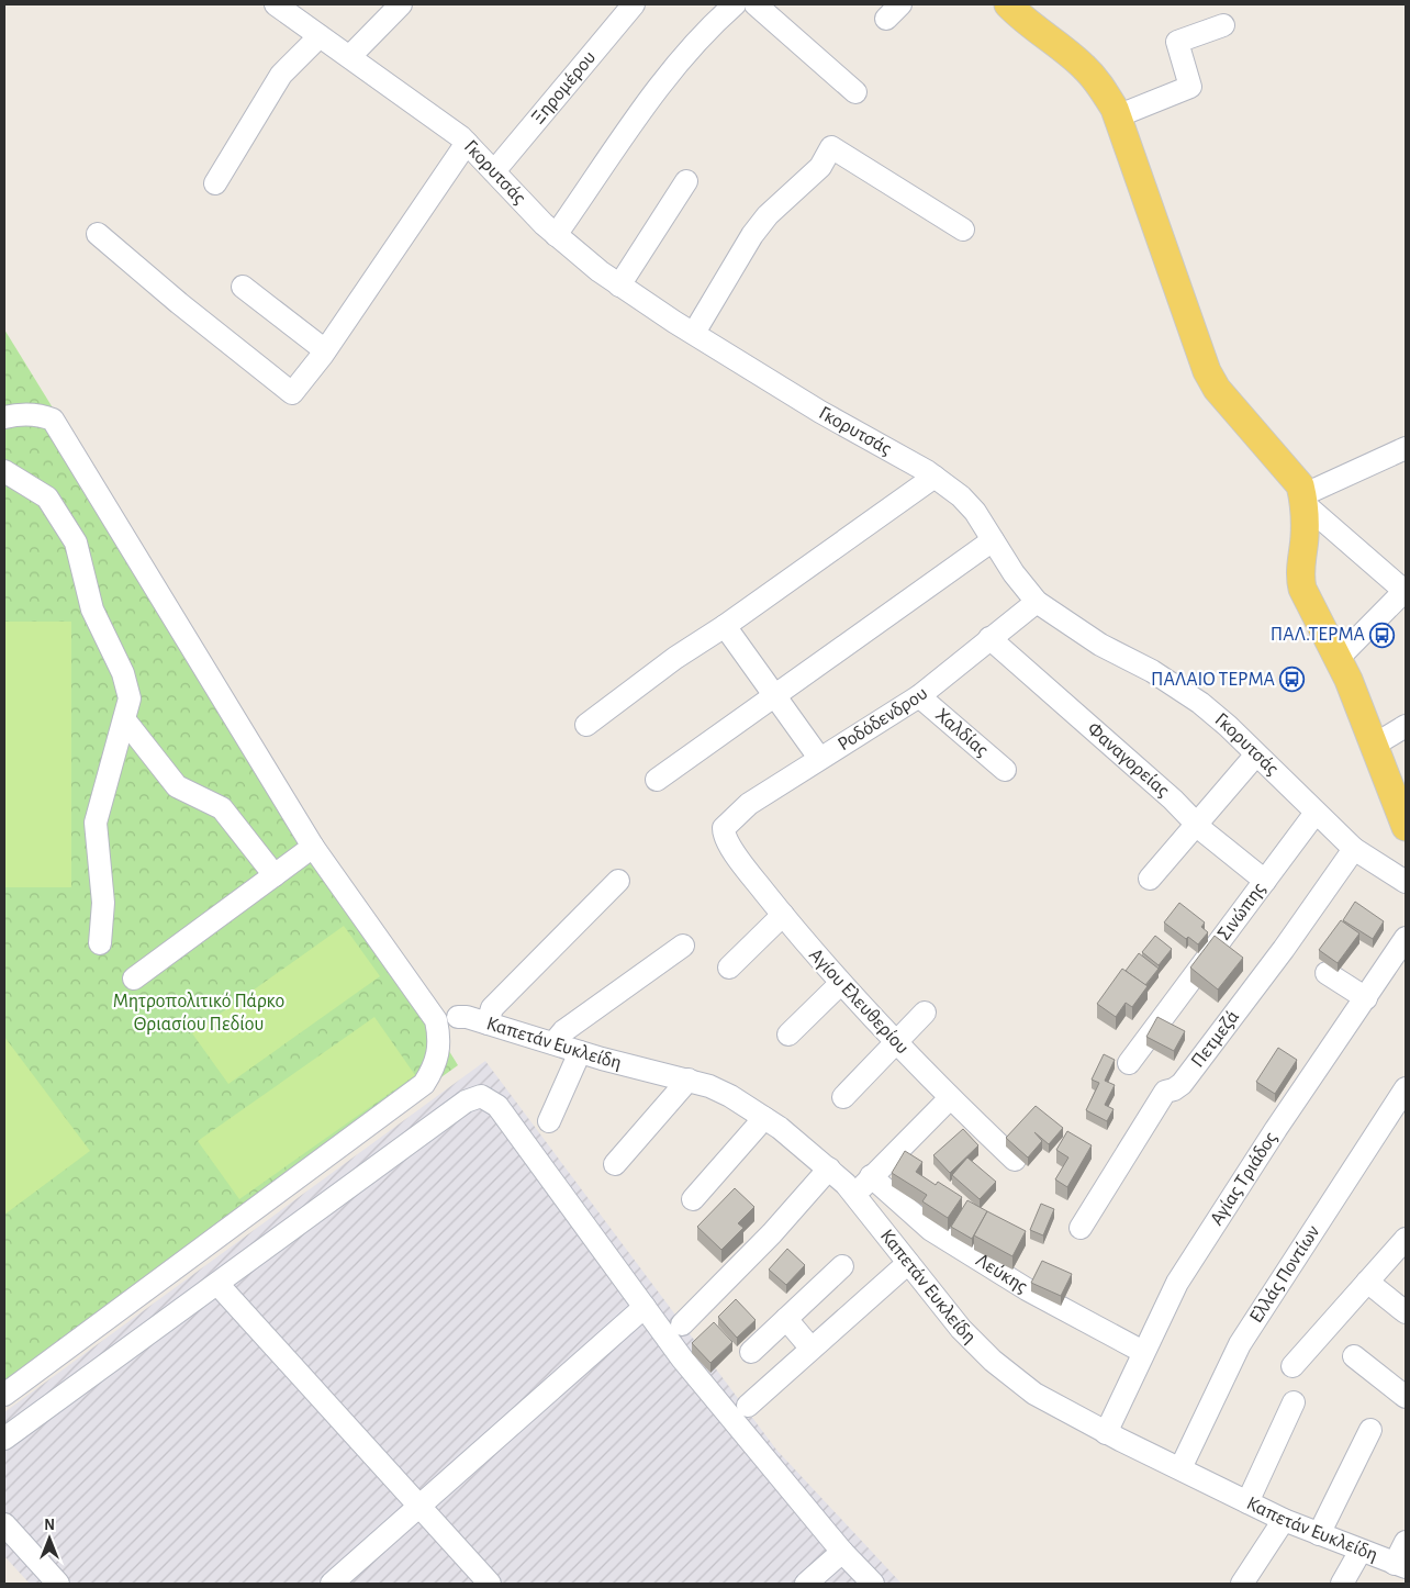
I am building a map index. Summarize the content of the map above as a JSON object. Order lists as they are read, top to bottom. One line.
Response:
{"streets":{"street":["Ξηρομέρου","Γκορυτσάς","Ροδόδενδρου","Χαλδίας","Φαναγορείας","Σινώπης","Αγίου Ελευθερίου","Πετμεζά","Καπετάν Ευκλείδη","Αγίας Τριάδος","Λεύκης","Ελλάς Ποντίων"]},"crossings":[["Ξηρομέρου","Γκορυτσάς"],["Γκορυτσάς","Ροδόδενδρου"],["Γκορυτσάς","Σινώπης"],["Γκορυτσάς","Πετμεζά"],["Ροδόδενδρου","Χαλδίας"],["Ροδόδενδρου","Φαναγορείας"],["Ροδόδενδρου","Αγίου Ελευθερίου"],["Φαναγορείας","Σινώπης"],["Καπετάν Ευκλείδη","Αγίας Τριάδος"],["Καπετάν Ευκλείδη","Ελλάς Ποντίων"],["Αγίας Τριάδος","Λεύκης"]],"parks":["Μητροπολιτικό Πάρκο Θριασίου Πεδίου"],"places":{"bus stop":["ΠΑΛ.ΤΕΡΜΑ","ΠΑΛΑΙΟ ΤΕΡΜΑ"]},"north":"top"}
